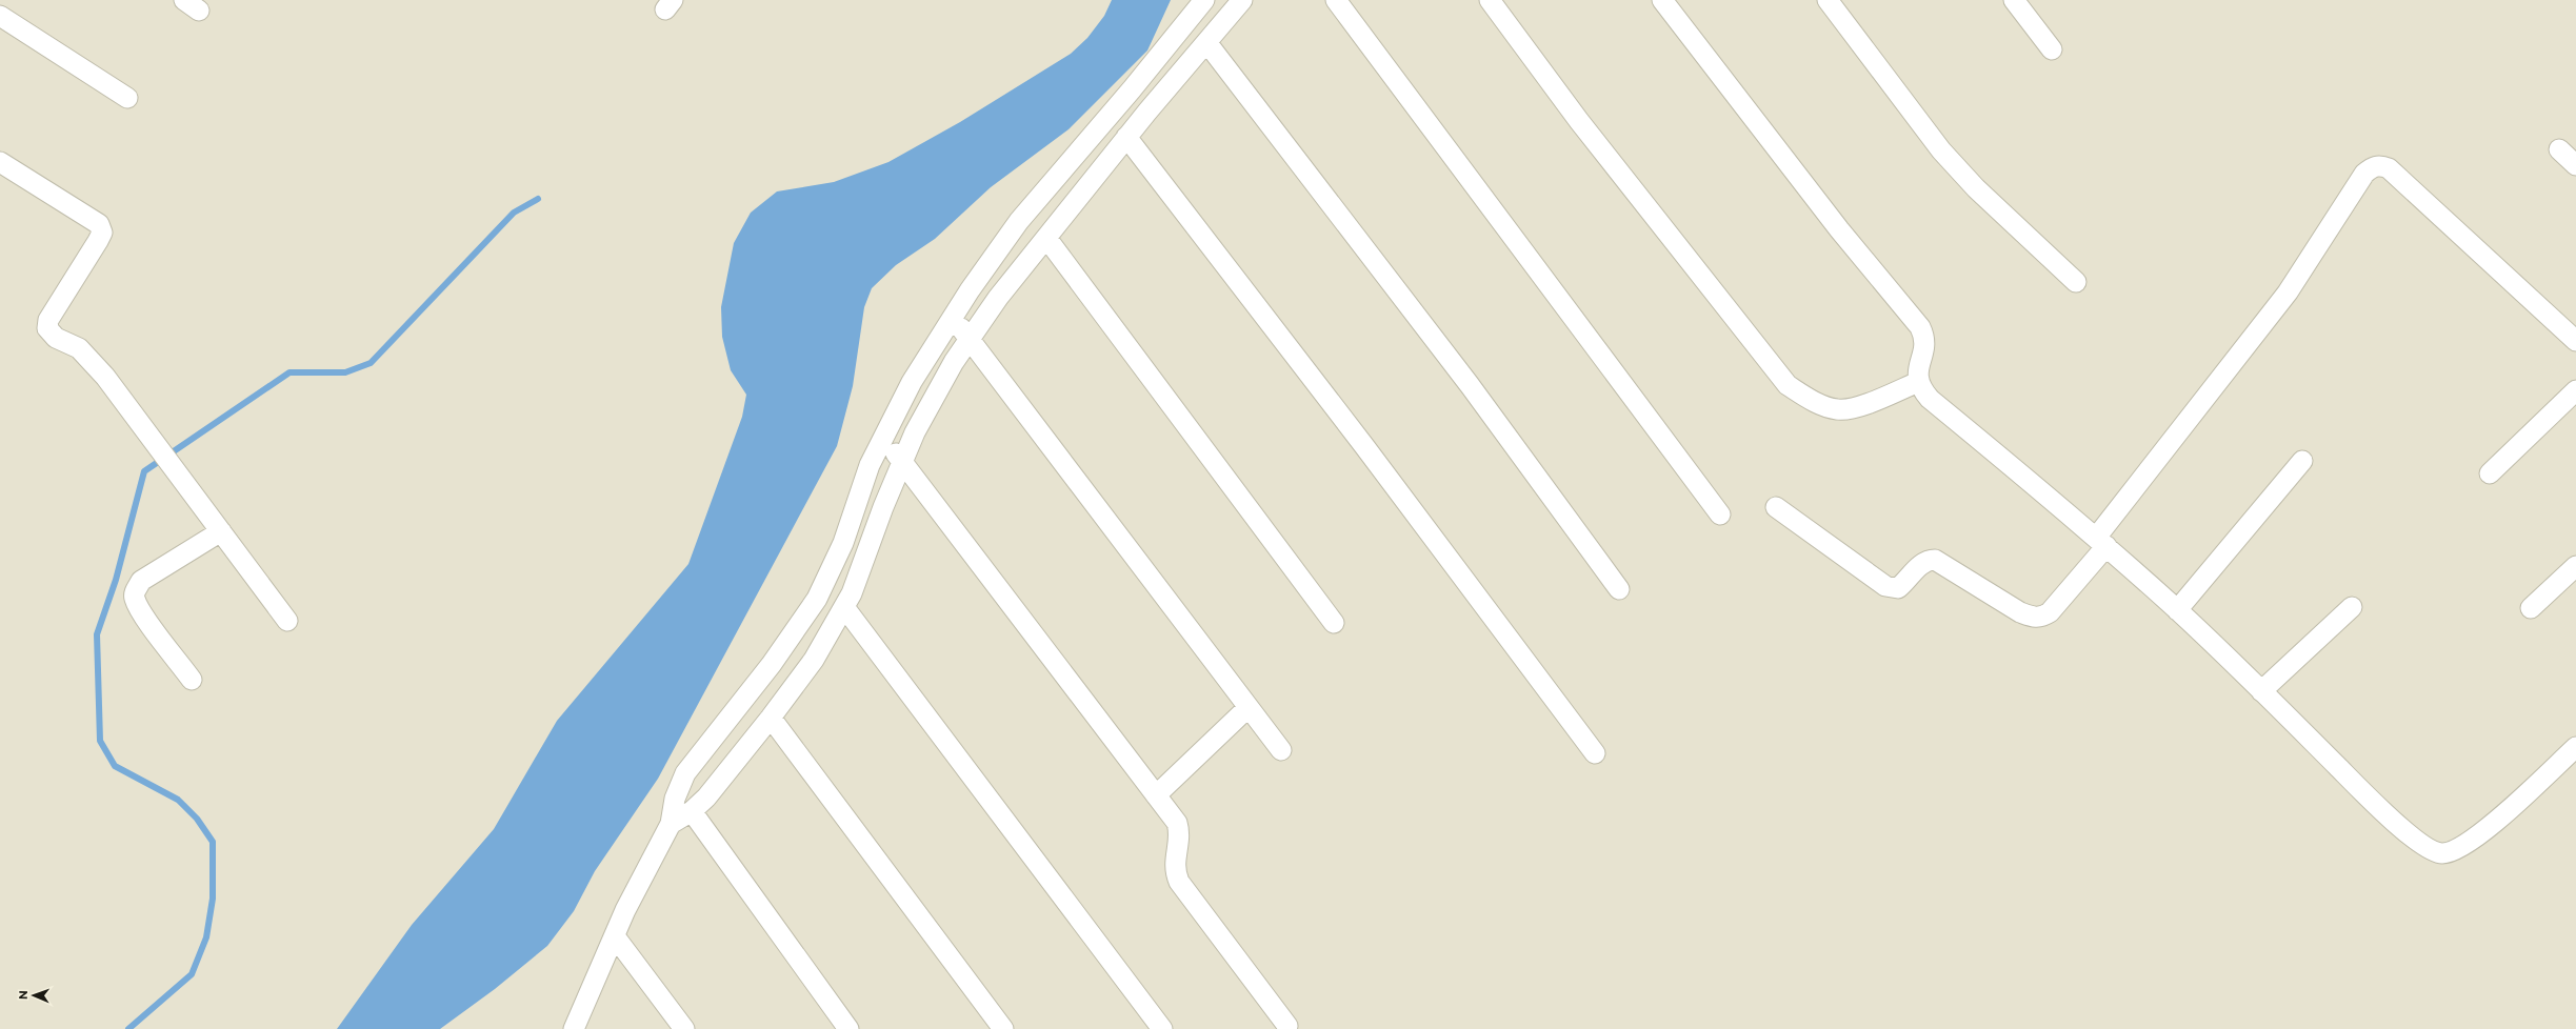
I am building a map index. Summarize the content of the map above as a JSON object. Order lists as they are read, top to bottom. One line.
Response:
{"north":"left"}
